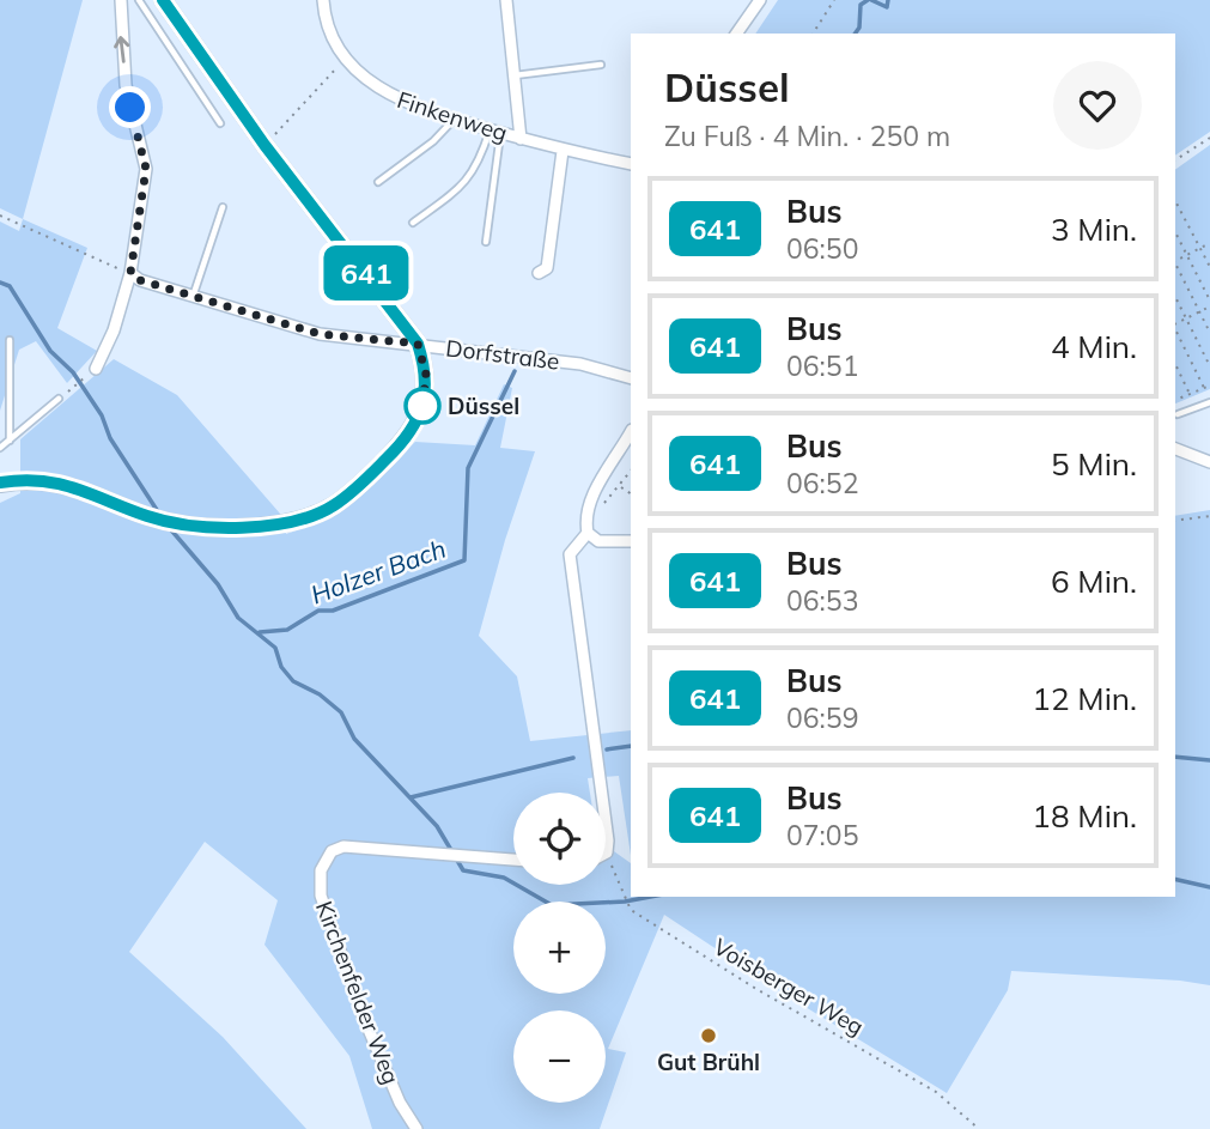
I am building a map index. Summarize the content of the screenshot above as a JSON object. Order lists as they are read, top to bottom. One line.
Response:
{"streets":{"street":["Finkenweg","Dorfstraße","Kirchenfelder Weg"],"path":["Voisberger Weg"]},"water":["Holzer Bach"],"places":["Düssel","Gut Brühl"],"lines":["bus line 641"],"page":{"on_map":"641","heading":["Düssel","Zu Fuß · 4 Min. · 250 m"],"list":[{"mark":"641","name":"Bus","note":"06:50","value":"3 Min."},{"mark":"641","name":"Bus","note":"06:51","value":"4 Min."},{"mark":"641","name":"Bus","note":"06:52","value":"5 Min."},{"mark":"641","name":"Bus","note":"06:53","value":"6 Min."},{"mark":"641","name":"Bus","note":"06:59","value":"12 Min."},{"mark":"641","name":"Bus","note":"07:05","value":"18 Min."}],"map_buttons":["+","−"]}}
